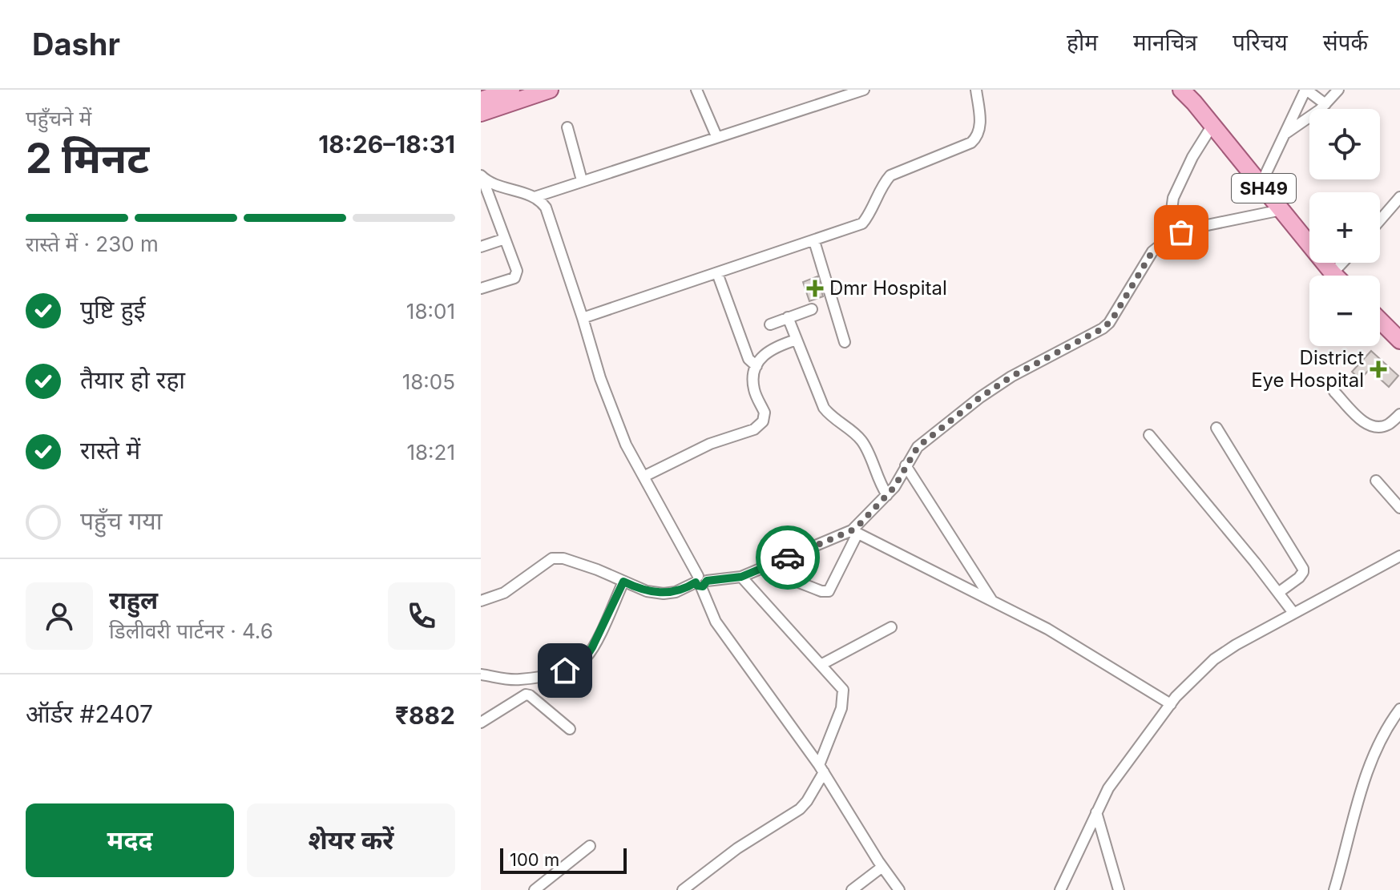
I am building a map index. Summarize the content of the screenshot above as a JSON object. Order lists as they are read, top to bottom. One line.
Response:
{"streets":{"main road":["SH49"]},"places":{"health":["Dmr Hospital","District Eye Hospital"]},"scale_bar":"100 m","page":{"header":"Dashr","nav":["होम","मानचित्र","परिचय","संपर्क"],"heading":["2 मिनट","पहुँचने में","18:26–18:31"],"panel":["राहुल","डिलीवरी पार्टनर · 4.6","ऑर्डर #2407","₹882"],"map_buttons":["+","−"],"bar":"रास्ते में · 230 m","list":[["पुष्टि हुई","18:01"],["तैयार हो रहा","18:05"],["रास्ते में","18:21"],"पहुँच गया"],"buttons":["मदद","शेयर करें"],"scale":"100 m"}}
